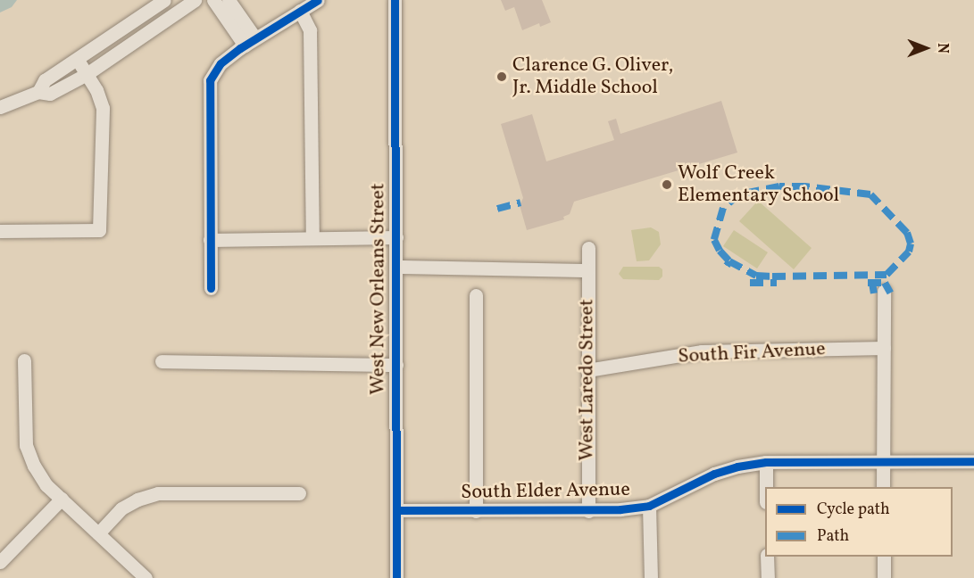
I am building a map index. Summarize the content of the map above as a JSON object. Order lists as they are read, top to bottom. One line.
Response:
{"streets":{"street":["West New Orleans Street","South Fir Avenue","West Laredo Street","South Elder Avenue"]},"crossings":[["West New Orleans Street","South Elder Avenue"],["South Fir Avenue","West Laredo Street"],["West Laredo Street","South Elder Avenue"]],"places":["Clarence G. Oliver, Jr. Middle School","Wolf Creek Elementary School"],"legend":["Cycle path","Path"],"north":"right"}
